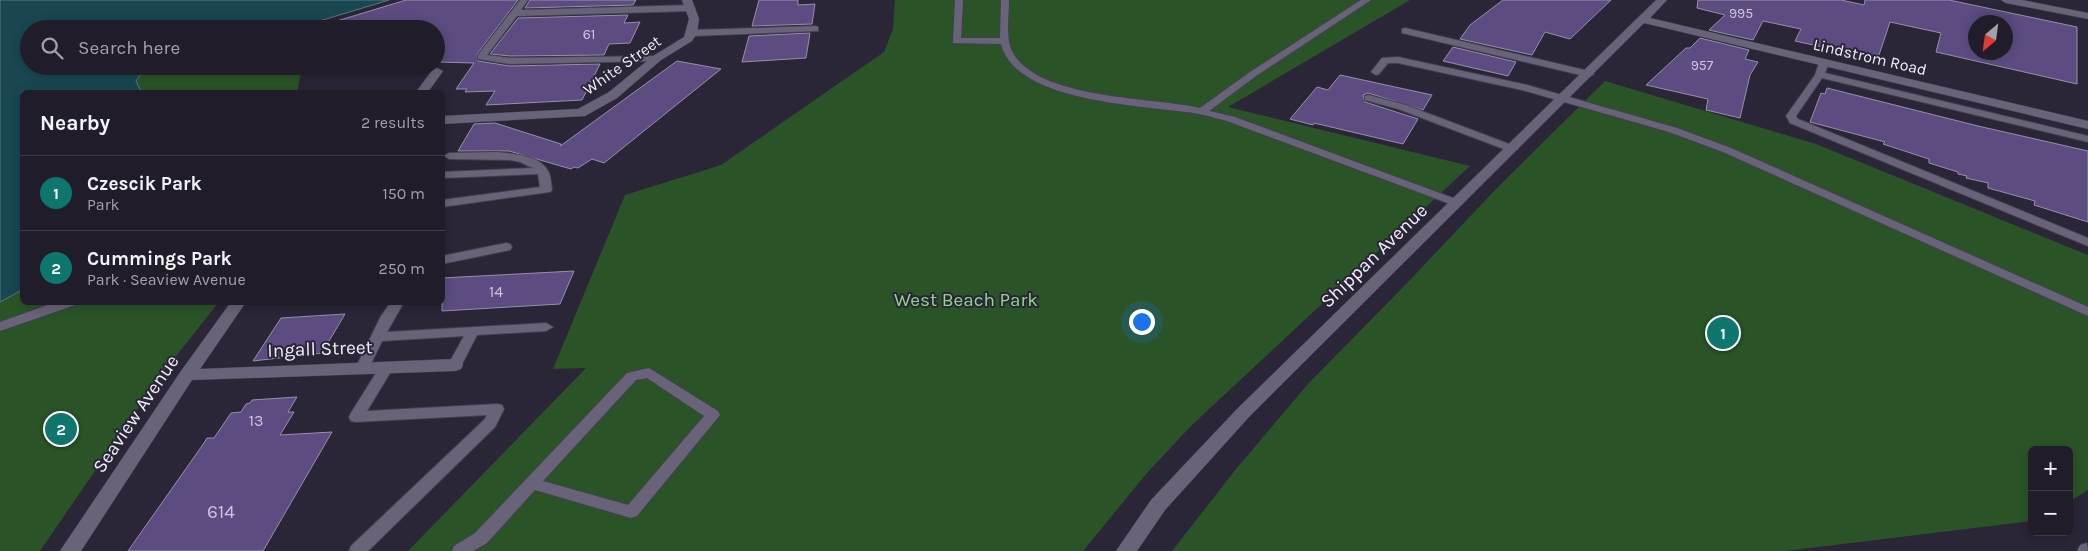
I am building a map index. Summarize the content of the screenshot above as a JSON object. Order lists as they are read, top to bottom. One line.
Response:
{"streets":{"street":["Lindstrom Road","White Street","Shippan Avenue","Ingall Street","Seaview Avenue"]},"crossings":[["Lindstrom Road","Shippan Avenue"],["Ingall Street","Seaview Avenue"]],"parks":["West Beach Park"],"house_numbers":["995","61","957","14","13","614"],"north":"bottom left","page":{"search":"Search here","heading":["Nearby","2 results"],"list":[{"mark":"1","name":"Czescik Park","note":"Park","value":"150 m"},{"mark":"2","name":"Cummings Park","note":"Park · Seaview Avenue","value":"250 m"}],"pins":["1","2"],"map_buttons":["+","−"]}}
